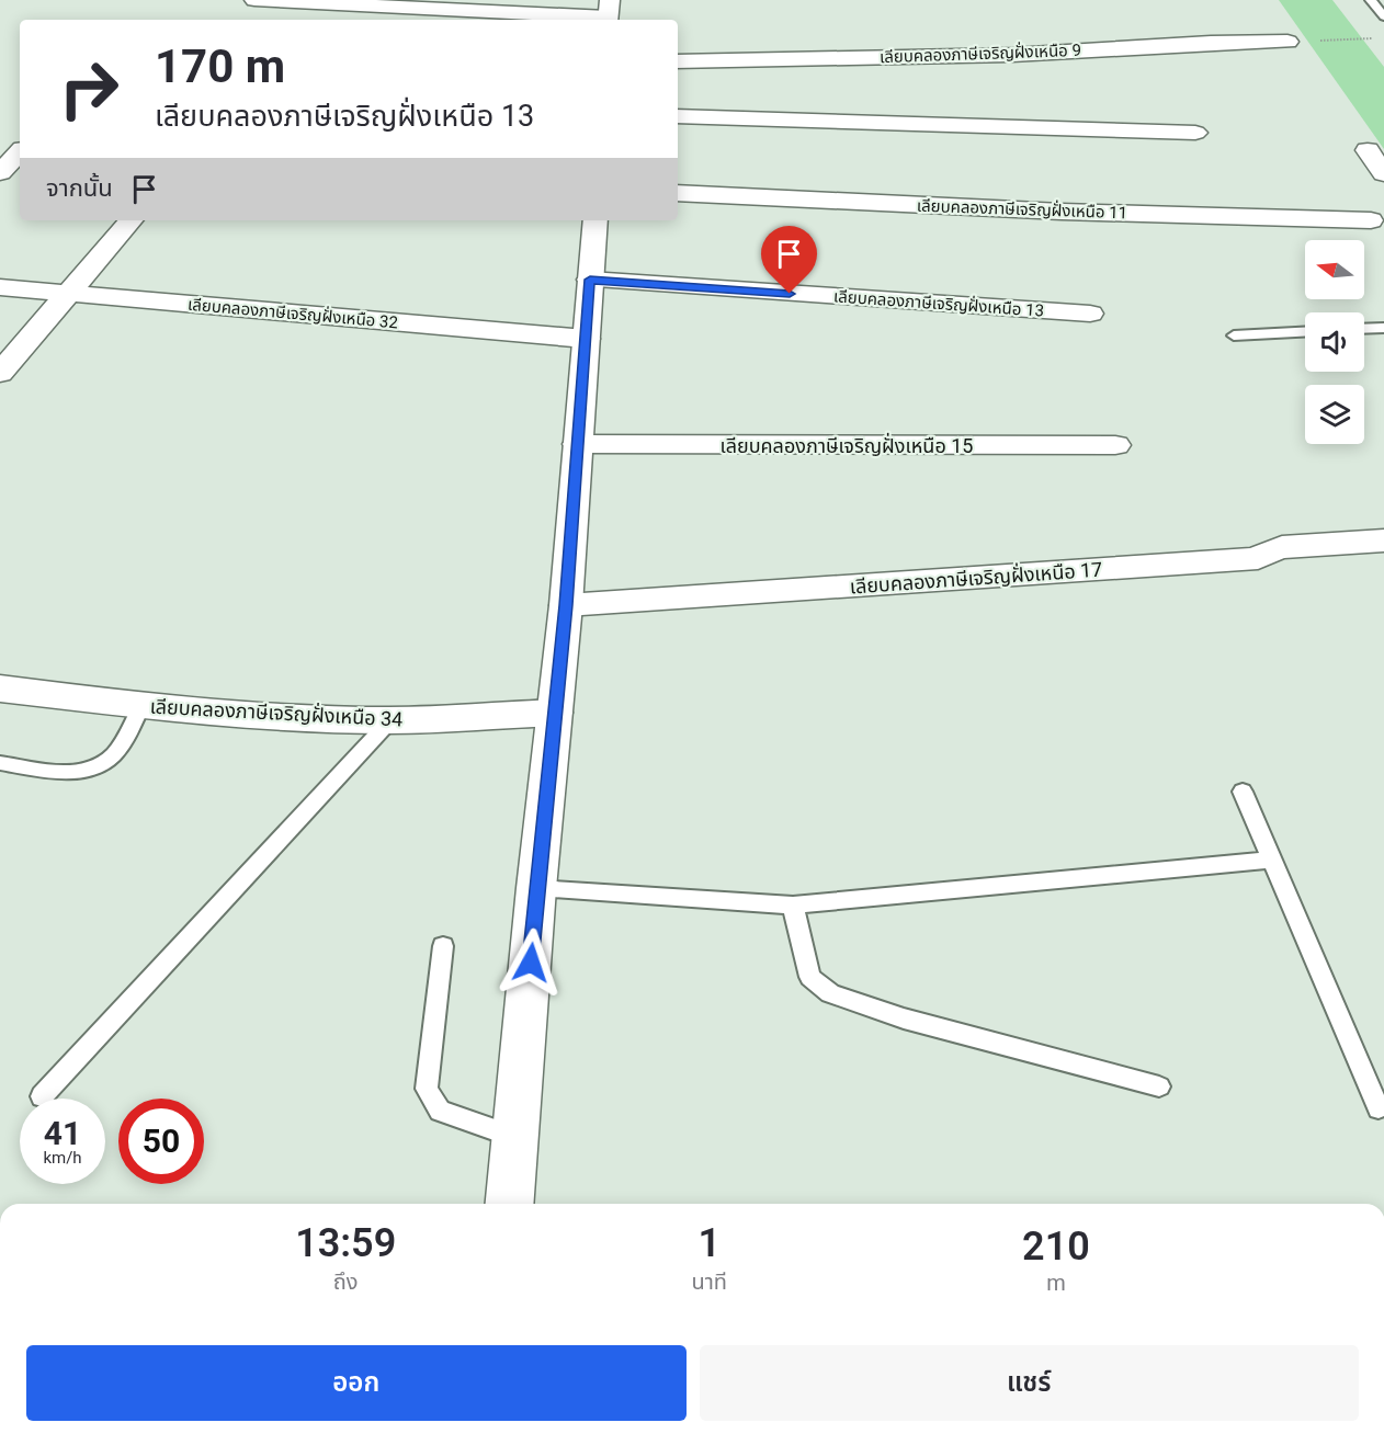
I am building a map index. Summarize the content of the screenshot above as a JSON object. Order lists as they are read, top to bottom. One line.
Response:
{"streets":{"street":["เลียบคลองภาษีเจริญฝั่งเหนือ 9","เลียบคลองภาษีเจริญฝั่งเหนือ 11","เลียบคลองภาษีเจริญฝั่งเหนือ 13","เลียบคลองภาษีเจริญฝั่งเหนือ 32","เลียบคลองภาษีเจริญฝั่งเหนือ 15","เลียบคลองภาษีเจริญฝั่งเหนือ 17","เลียบคลองภาษีเจริญฝั่งเหนือ 34"]},"north":"left","page":{"turn":["170 m","เลียบคลองภาษีเจริญฝั่งเหนือ 13"],"then":"จากนั้น","speed":"41 km/h","limit":"50","eta":["13:59","ถึง","1","นาที","210","m"],"buttons":["ออก","แชร์"]}}
